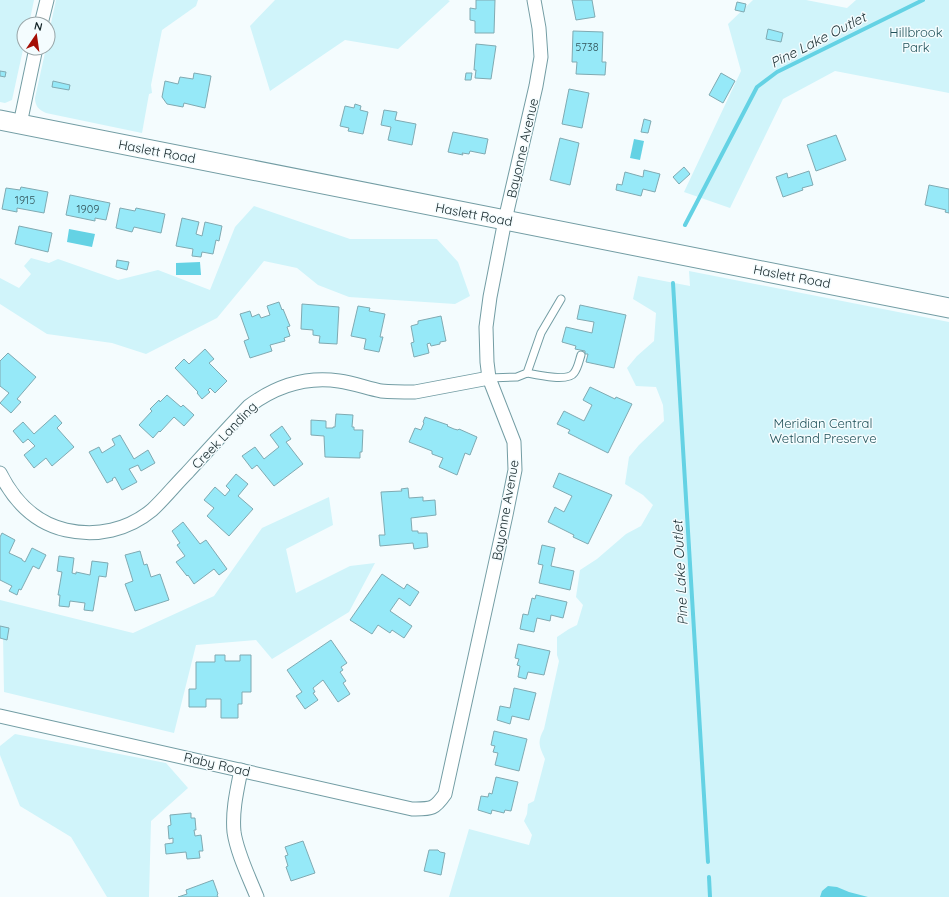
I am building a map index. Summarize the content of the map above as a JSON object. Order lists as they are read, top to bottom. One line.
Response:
{"streets":{"main road":["Haslett Road"],"street":["Bayonne Avenue","Creek Landing","Raby Road"]},"crossings":[["Bayonne Avenue","Haslett Road"],["Bayonne Avenue","Creek Landing"],["Bayonne Avenue","Raby Road"]],"water":["Pine Lake Outlet"],"parks":["Hillbrook Park","Meridian Central Wetland Preserve"],"house_numbers":["5738","1915","1909"],"north":"top"}
